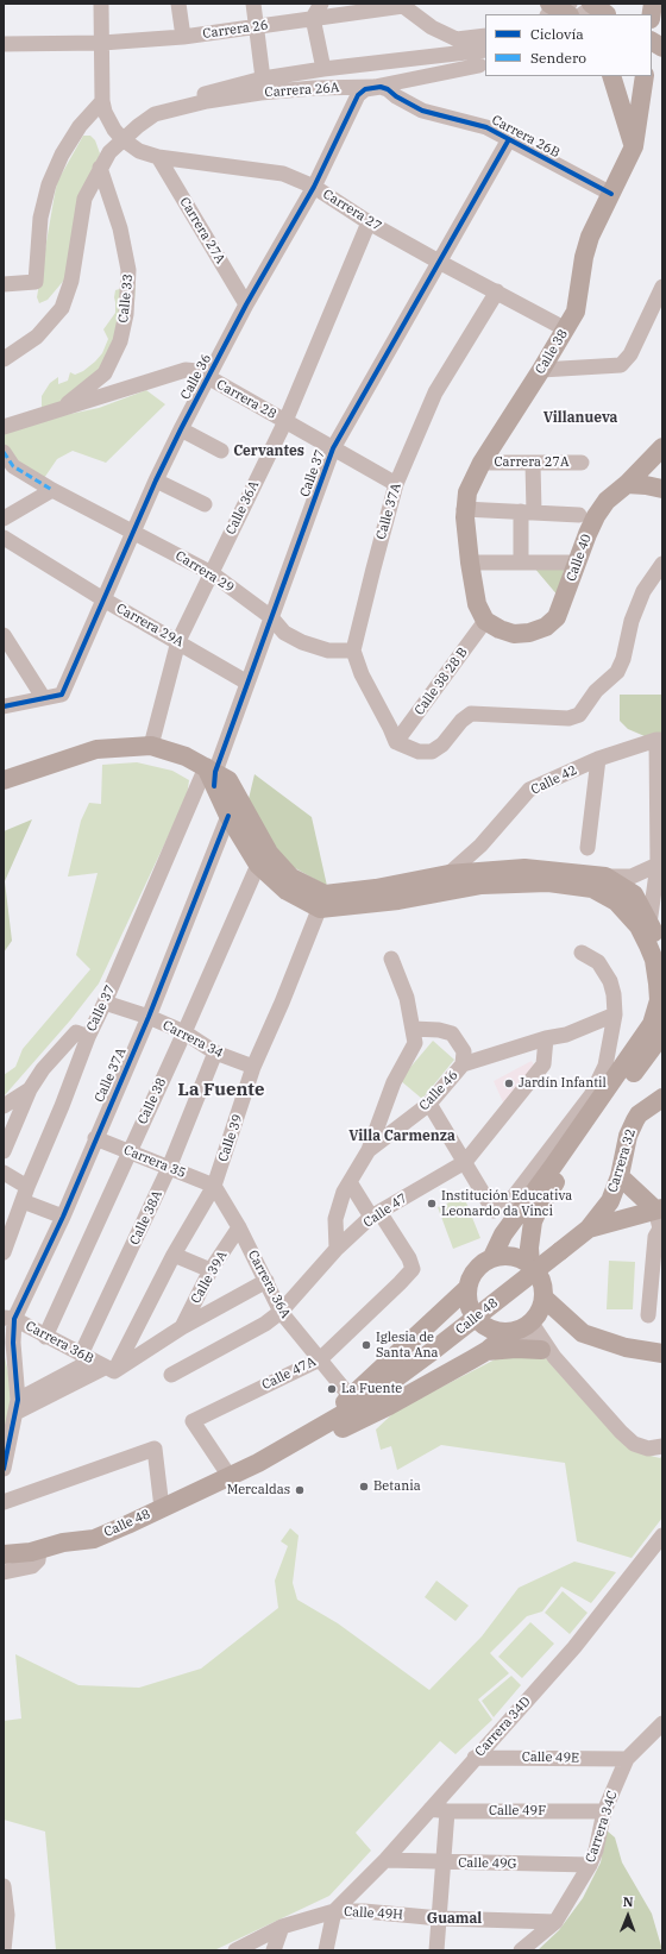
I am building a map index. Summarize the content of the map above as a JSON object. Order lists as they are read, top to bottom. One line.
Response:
{"streets":{"main road":["Calle 38","Calle 40","Carrera 32","Calle 48"],"street":["Carrera 26","Carrera 26A","Carrera 26B","Carrera 27","Carrera 27A","Calle 33","Calle 36","Carrera 28","Calle 37","Calle 36A","Calle 37A","Carrera 29","Carrera 29A","Calle 38 28 B","Calle 42","Carrera 34","Calle 46","Calle 39","Carrera 35","Calle 47","Calle 38A","Calle 39A","Carrera 36A","Carrera 36B","Calle 47A","Carrera 34D","Calle 49E","Calle 49F","Carrera 34C","Calle 49G","Calle 49H"]},"crossings":[["Carrera 26A","Carrera 26B"],["Carrera 26A","Calle 36"],["Carrera 26B","Calle 38"],["Carrera 26B","Calle 36"],["Carrera 26B","Calle 37"],["Carrera 27","Carrera 27A"],["Carrera 27","Calle 38"],["Carrera 27","Calle 36"],["Carrera 27","Calle 37"],["Carrera 27","Calle 36A"],["Carrera 27","Calle 37A"],["Carrera 27A","Calle 38"],["Carrera 27A","Calle 36"],["Calle 33","Carrera 28"],["Calle 38","Calle 40"],["Calle 38","Calle 38 28 B"],["Calle 38","Carrera 34"],["Calle 38","Carrera 35"],["Calle 38","Carrera 36B"],["Calle 36","Carrera 28"],["Calle 36","Carrera 29"],["Calle 36","Carrera 29A"],["Carrera 28","Calle 37"],["Carrera 28","Calle 36A"],["Carrera 28","Calle 37A"],["Calle 37","Carrera 29"],["Calle 37","Carrera 29A"],["Calle 37","Carrera 34"],["Calle 36A","Carrera 29"],["Calle 36A","Carrera 29A"],["Calle 37A","Carrera 29"],["Calle 37A","Carrera 34"],["Calle 37A","Carrera 35"],["Calle 37A","Carrera 36B"],["Calle 40","Calle 38 28 B"],["Carrera 34","Calle 39"],["Carrera 34","Calle 38A"],["Calle 39","Carrera 35"],["Calle 39","Calle 38A"],["Calle 39","Carrera 36A"],["Calle 39","Carrera 36B"],["Carrera 32","Calle 48"],["Carrera 35","Calle 38A"],["Carrera 35","Carrera 36A"],["Calle 47","Carrera 36A"],["Calle 47","Calle 47A"],["Calle 38A","Carrera 36B"],["Calle 39A","Carrera 36A"],["Carrera 36A","Calle 48"],["Carrera 36A","Calle 47A"],["Calle 48","Calle 47A"],["Carrera 34D","Calle 49E"],["Carrera 34D","Calle 49F"],["Carrera 34D","Calle 49G"],["Carrera 34D","Calle 49H"],["Calle 49E","Carrera 34C"],["Calle 49F","Carrera 34C"],["Carrera 34C","Calle 49G"],["Carrera 34C","Calle 49H"]],"districts":["Villanueva","Cervantes","La Fuente","Villa Carmenza","Guamal"],"places":["Jardín Infantil","Institución Educativa Leonardo da Vinci","Iglesia de Santa Ana","La Fuente","Betania","Mercaldas"],"legend":["Ciclovía","Sendero"],"north":"top"}
